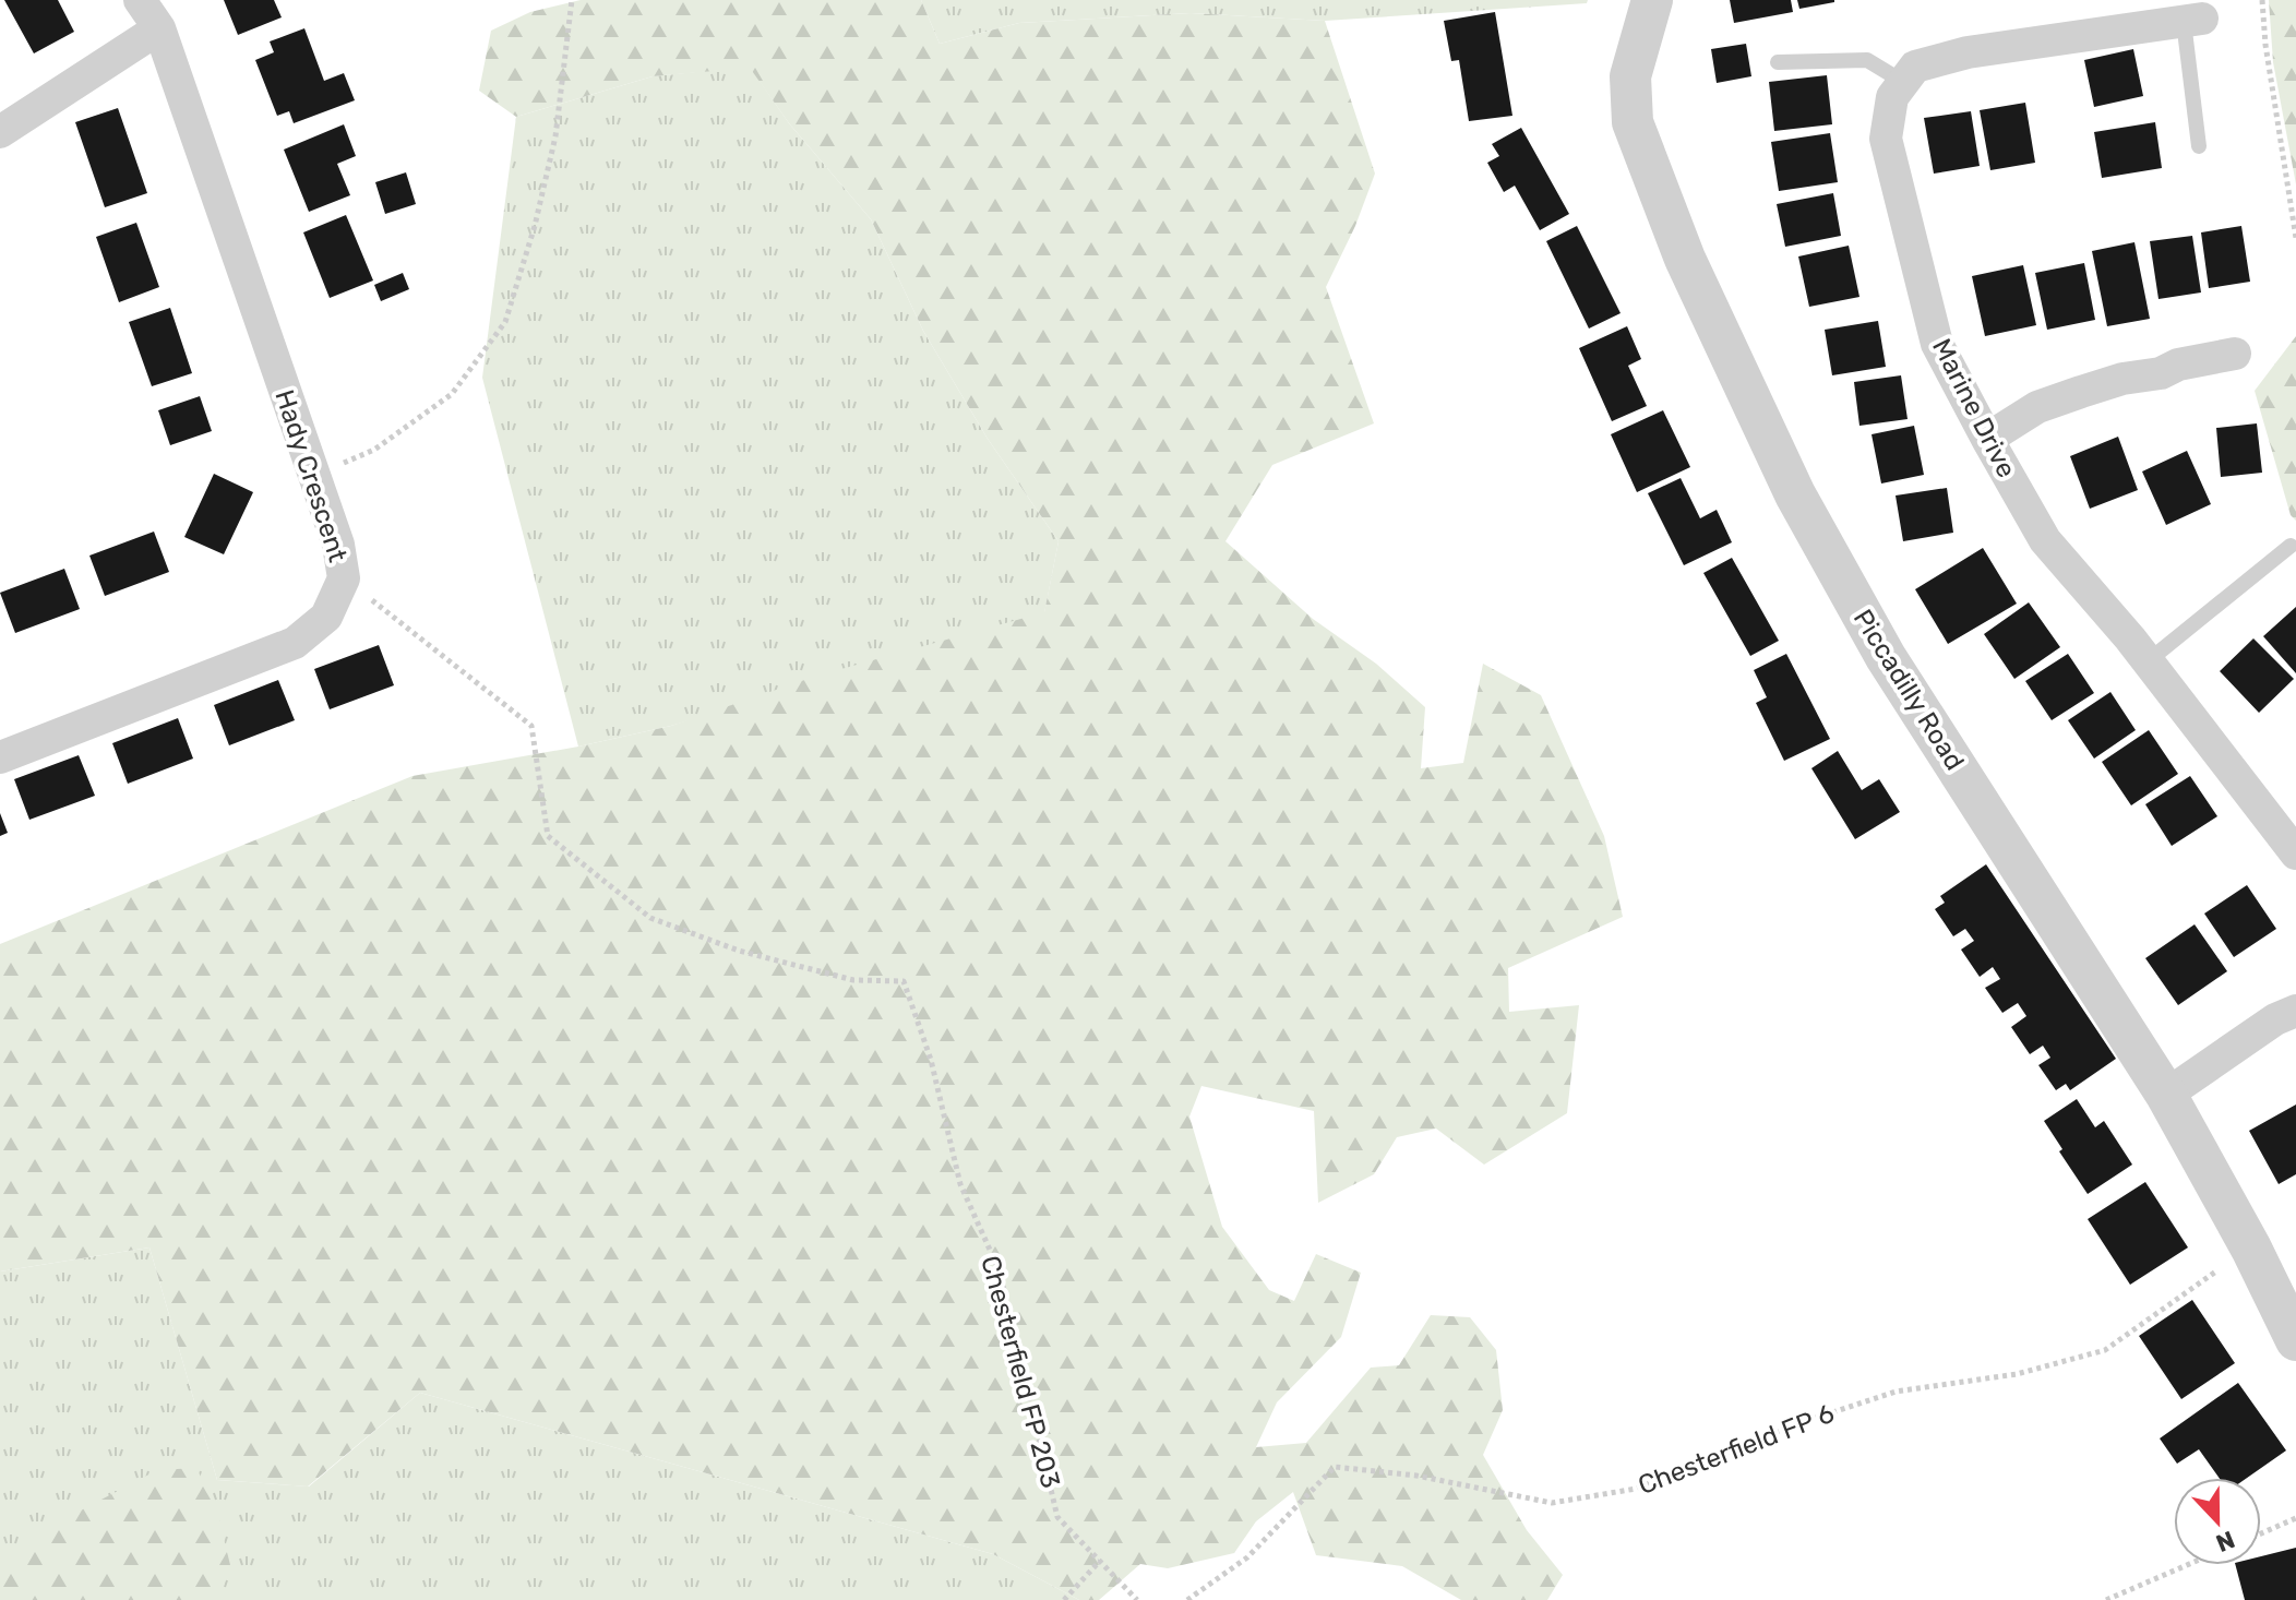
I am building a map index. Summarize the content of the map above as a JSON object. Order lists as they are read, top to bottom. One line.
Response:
{"streets":{"street":["Marine Drive","Hady Crescent","Piccadilly Road"],"path":["Chesterfield FP 203","Chesterfield FP 6"]},"crossings":[["Hady Crescent","Chesterfield FP 203"],["Piccadilly Road","Chesterfield FP 6"]],"north":"bottom"}
